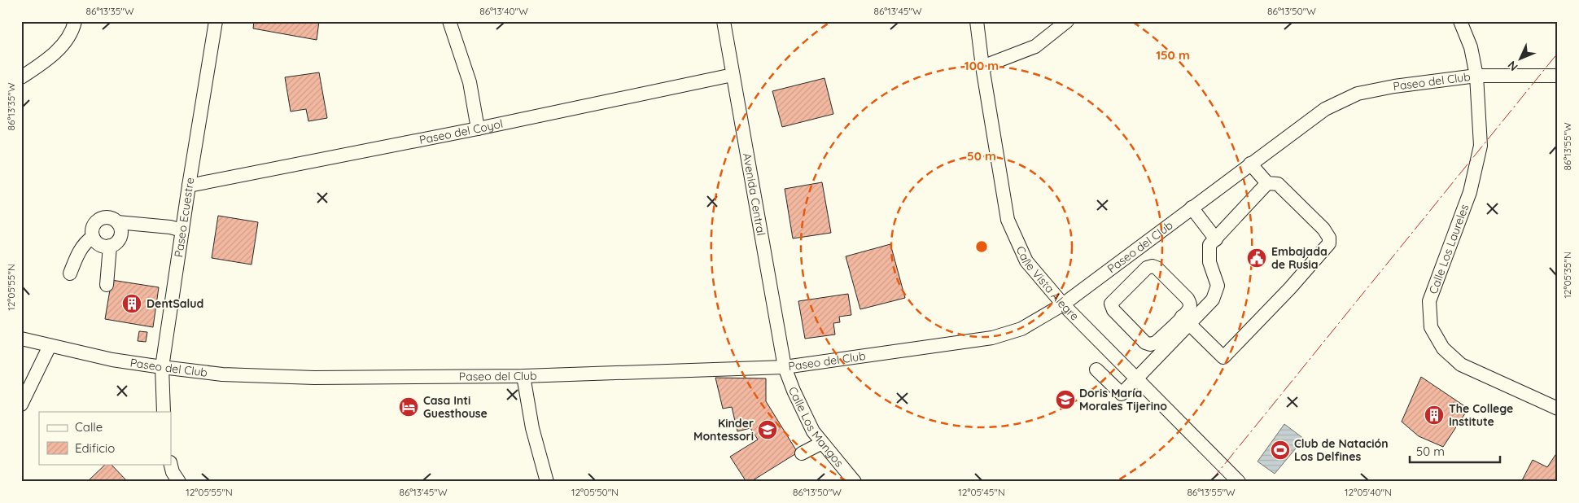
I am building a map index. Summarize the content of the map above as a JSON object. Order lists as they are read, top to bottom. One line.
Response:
{"streets":{"street":["Paseo del Club","Paseo del Coyol","Avenida Central","Paseo Ecuestre","Calle Los Laureles","Calle Vista Alegre","Calle Los Mangos"]},"crossings":[["Paseo del Club","Avenida Central"],["Paseo del Club","Paseo Ecuestre"],["Paseo del Club","Calle Los Laureles"],["Paseo del Club","Calle Vista Alegre"],["Paseo del Club","Calle Los Mangos"],["Paseo del Coyol","Avenida Central"],["Paseo del Coyol","Paseo Ecuestre"],["Avenida Central","Calle Los Mangos"]],"places":{"public building":["Embajada de Rusia"],"building":["DentSalud","The College Institute"],"school or university":["Doris María Morales Tijerino","Kinder Montessori"],"hotel":["Casa Inti Guesthouse"],"sports":["Club de Natación Los Delfines"]},"legend":["Calle","Edificio"],"scale_bar":"50 m","north":"bottom left","coordinates":["86°13'35\"W","86°13'40\"W","86°13'45\"W","86°13'50\"W","86°13'55\"W","12°05'35\"N","12°05'55\"N","12°05'50\"N","12°05'45\"N","12°05'40\"N"],"rings":["150 m","100 m","50 m"]}
